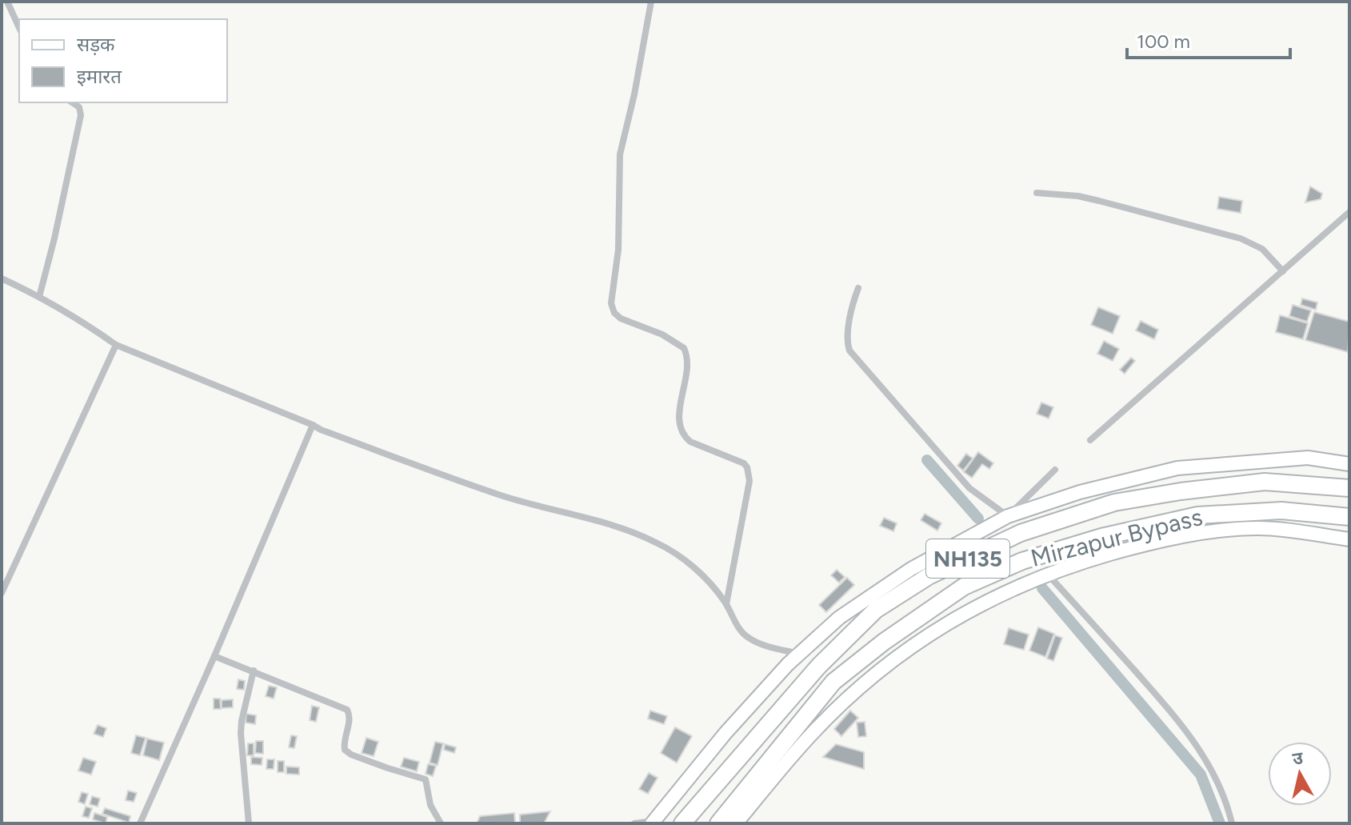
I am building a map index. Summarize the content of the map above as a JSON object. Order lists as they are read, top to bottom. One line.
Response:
{"streets":{"highway":["Mirzapur Bypass","NH135"]},"legend":["सड़क","इमारत"],"scale_bar":"100 m","north":"top"}
